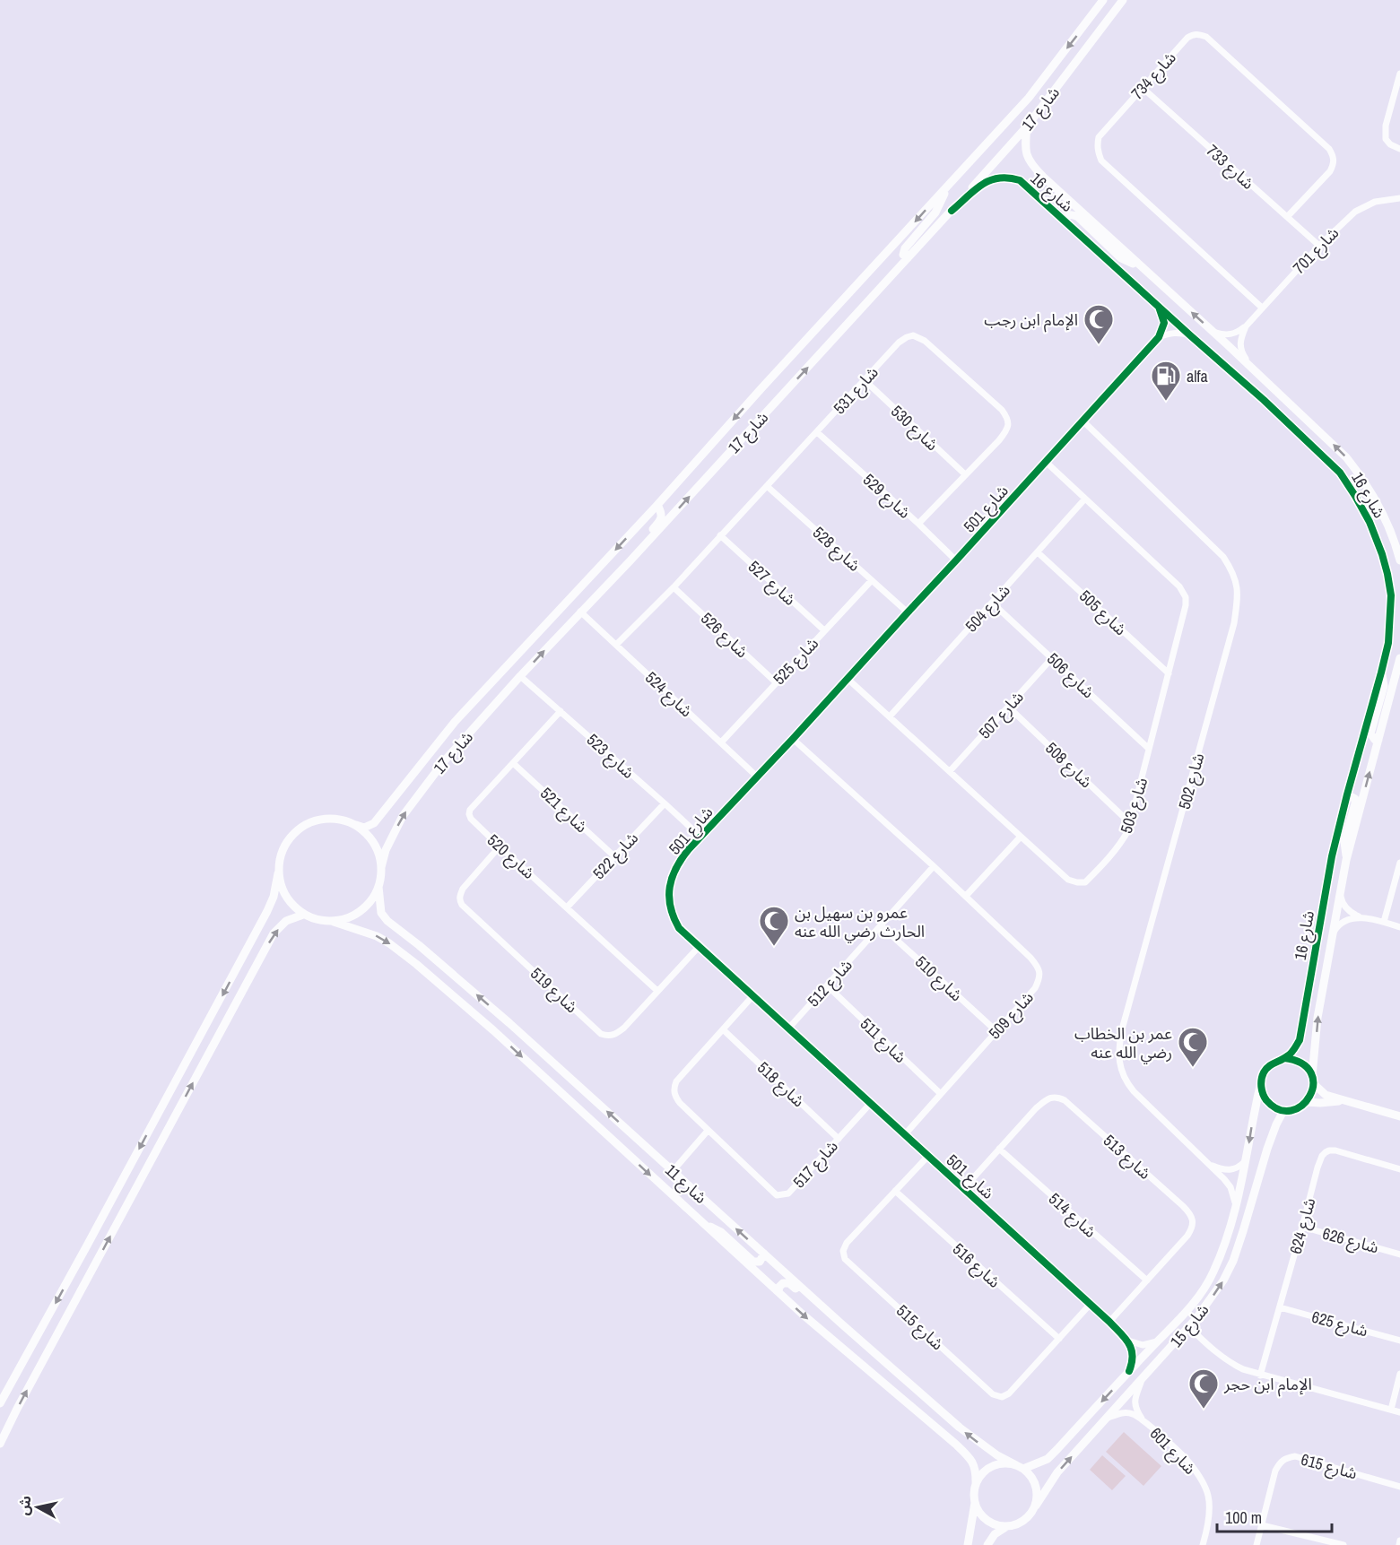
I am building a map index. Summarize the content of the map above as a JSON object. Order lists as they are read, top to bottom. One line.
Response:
{"streets":{"street":["شارع 734","شارع 17","شارع 733","شارع 16","شارع 701","شارع 531","شارع 530","شارع 529","شارع 501","شارع 528","شارع 527","شارع 504","شارع 505","شارع 526","شارع 525","شارع 506","شارع 524","شارع 507","شارع 523","شارع 508","شارع 502","شارع 503","شارع 521","شارع 522","شارع 520","شارع 510","شارع 512","شارع 519","شارع 509","شارع 511","شارع 518","شارع 513","شارع 517","شارع 11","شارع 514","شارع 624","شارع 626","شارع 516","شارع 625","شارع 15","شارع 515","شارع 601","شارع 615"]},"crossings":[["شارع 734","شارع 733"],["شارع 734","شارع 701"],["شارع 17","شارع 16"],["شارع 17","شارع 524"],["شارع 17","شارع 523"],["شارع 17","شارع 11"],["شارع 733","شارع 701"],["شارع 16","شارع 15"],["شارع 531","شارع 530"],["شارع 531","شارع 529"],["شارع 531","شارع 528"],["شارع 531","شارع 527"],["شارع 531","شارع 526"],["شارع 531","شارع 524"],["شارع 529","شارع 501"],["شارع 501","شارع 528"],["شارع 501","شارع 524"],["شارع 501","شارع 523"],["شارع 501","شارع 502"],["شارع 501","شارع 503"],["شارع 501","شارع 512"],["شارع 501","شارع 519"],["شارع 501","شارع 509"],["شارع 501","شارع 513"],["شارع 501","شارع 517"],["شارع 501","شارع 515"],["شارع 528","شارع 525"],["شارع 527","شارع 525"],["شارع 504","شارع 505"],["شارع 504","شارع 506"],["شارع 504","شارع 503"],["شارع 505","شارع 503"],["شارع 526","شارع 525"],["شارع 525","شارع 524"],["شارع 506","شارع 507"],["شارع 506","شارع 503"],["شارع 507","شارع 508"],["شارع 507","شارع 503"],["شارع 523","شارع 522"],["شارع 523","شارع 520"],["شارع 508","شارع 503"],["شارع 502","شارع 15"],["شارع 521","شارع 522"],["شارع 521","شارع 520"],["شارع 522","شارع 520"],["شارع 520","شارع 519"],["شارع 510","شارع 512"],["شارع 510","شارع 509"],["شارع 512","شارع 509"],["شارع 512","شارع 511"],["شارع 509","شارع 511"],["شارع 518","شارع 517"],["شارع 513","شارع 514"],["شارع 11","شارع 15"],["شارع 624","شارع 626"],["شارع 624","شارع 625"],["شارع 516","شارع 515"],["شارع 15","شارع 601"]],"places":{"mosque":["الإمام ابن رجب","عمرو بن سهيل بن الحارث رضي الله عنه","عمر بن الخطاب رضي الله عنه","الإمام ابن حجر"],"fuel station":["alfa"]},"scale_bar":"100 m","north":"left"}
